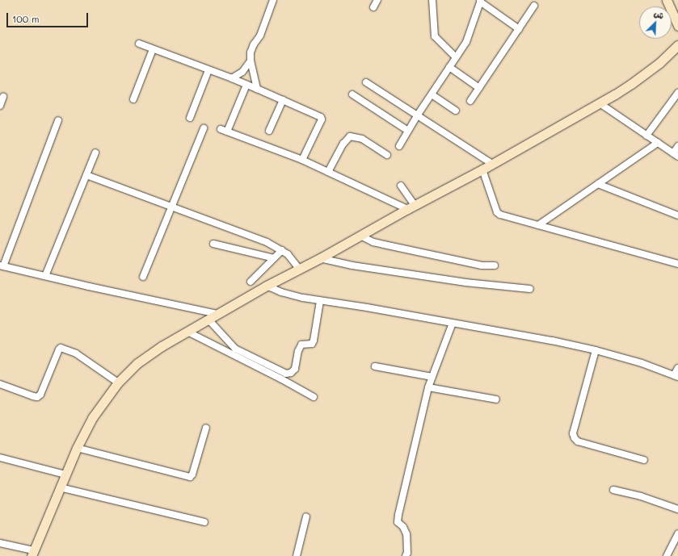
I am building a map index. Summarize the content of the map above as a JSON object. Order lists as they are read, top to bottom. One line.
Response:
{"scale_bar":"100 m","north":"top right"}
